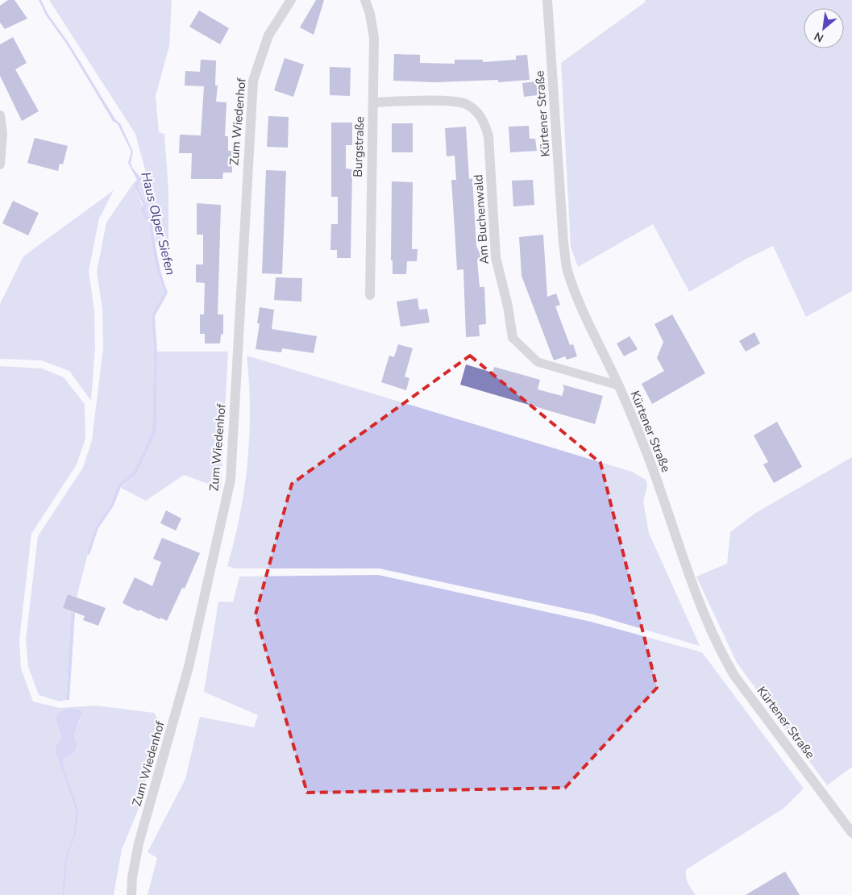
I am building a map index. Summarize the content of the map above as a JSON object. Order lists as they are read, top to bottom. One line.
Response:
{"streets":{"street":["Kürtener Straße","Zum Wiedenhof","Burgstraße","Am Buchenwald"]},"crossings":[["Kürtener Straße","Am Buchenwald"],["Burgstraße","Am Buchenwald"]],"water":["Haus Olper Siefen"],"north":"bottom left"}
